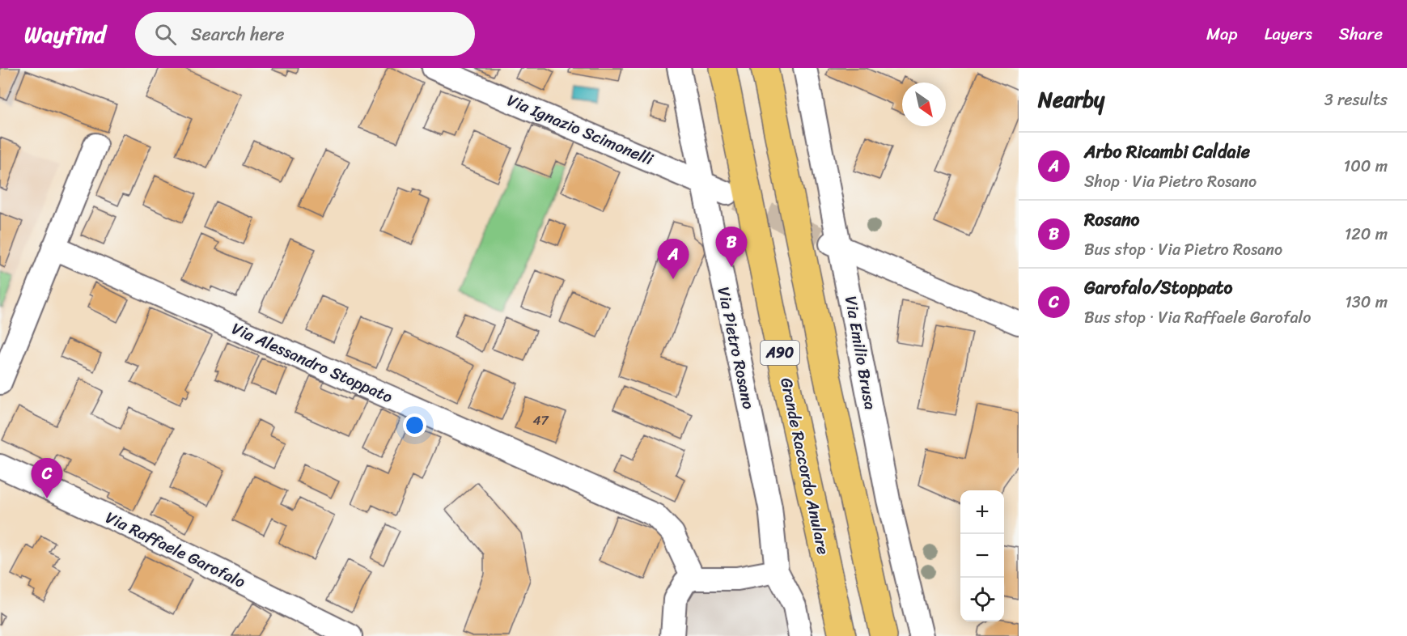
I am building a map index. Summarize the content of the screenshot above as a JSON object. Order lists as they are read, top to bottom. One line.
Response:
{"streets":{"highway":["A90","Grande Raccordo Anulare"],"street":["Via Ignazio Scimonelli","Via Pietro Rosano","Via Emilio Brusa","Via Alessandro Stoppato","Via Raffaele Garofalo"]},"crossings":[["Via Ignazio Scimonelli","Via Pietro Rosano"]],"house_numbers":["47"],"north":"bottom right","page":{"header":"Wayfind","search":"Search here","nav":["Map","Layers","Share"],"heading":["Nearby","3 results"],"list":[{"mark":"A","name":"Arbo Ricambi Caldaie","note":"Shop · Via Pietro Rosano","value":"100 m"},{"mark":"B","name":"Rosano","note":"Bus stop · Via Pietro Rosano","value":"120 m"},{"mark":"C","name":"Garofalo/Stoppato","note":"Bus stop · Via Raffaele Garofalo","value":"130 m"}],"pins":["B","A","C"],"map_buttons":["+","−"]}}
